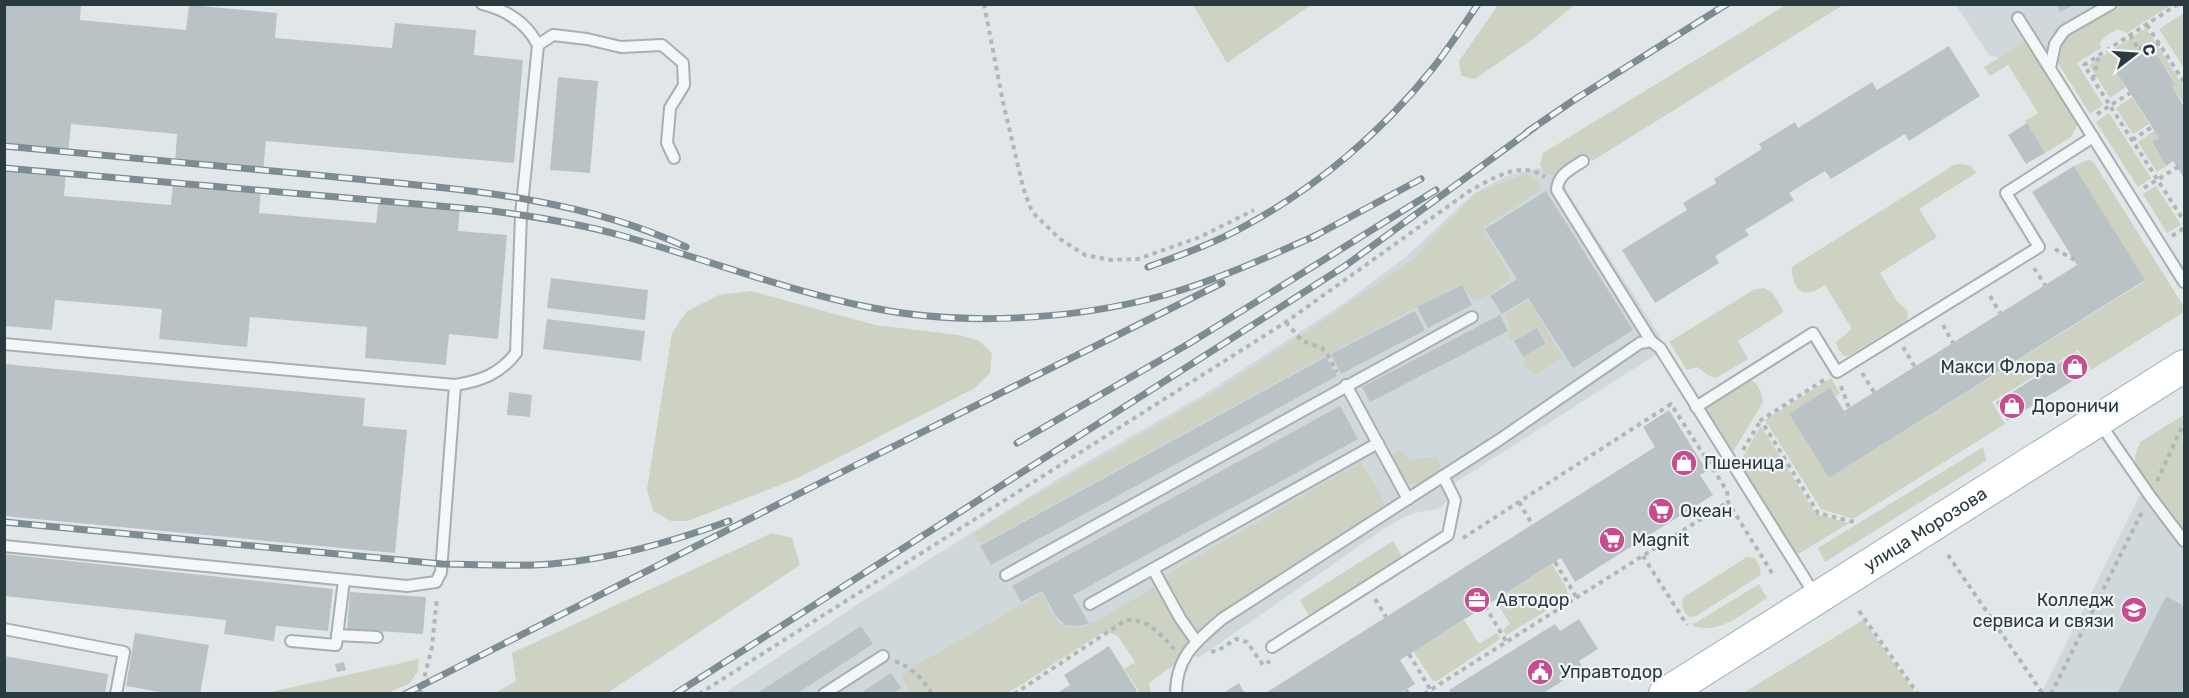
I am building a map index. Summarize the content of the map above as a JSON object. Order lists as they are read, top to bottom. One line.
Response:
{"streets":{"main road":["улица Морозова"]},"places":{"shop":["Макси Флора","Дороничи","Пшеница"],"supermarket":["Океан","Magnit"],"office":["Автодор"],"school or university":["Колледж сервиса и связи"],"public building":["Управтодор"]},"north":"right"}
